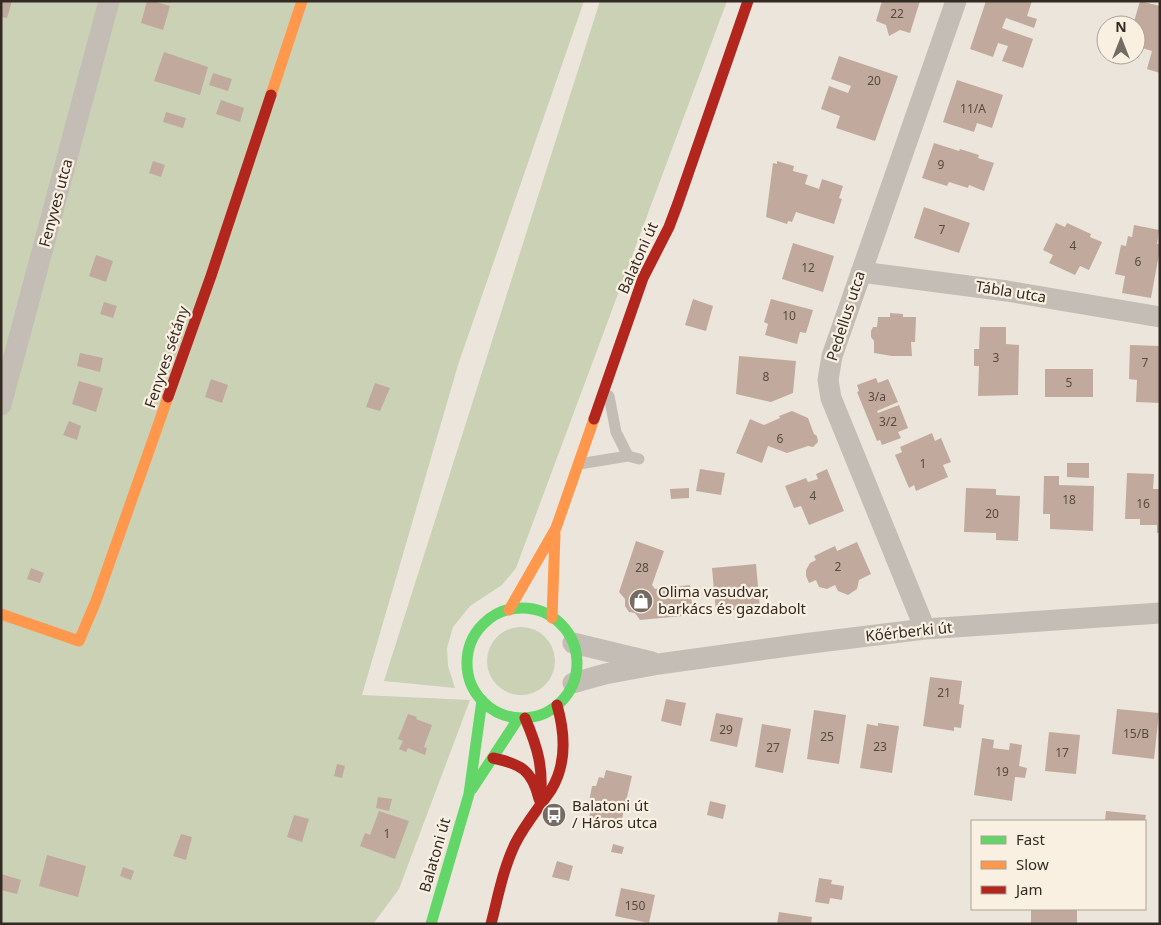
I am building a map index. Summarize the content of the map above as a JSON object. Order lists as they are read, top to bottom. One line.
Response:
{"streets":{"main road":["Balatoni út","Fenyves sétány"],"street":["Fenyves utca","Tábla utca","Pedellus utca","Kőérberki út"]},"crossings":[["Balatoni út","Kőérberki út"],["Tábla utca","Pedellus utca"],["Pedellus utca","Kőérberki út"]],"places":{"shop":["Olima vasudvar, barkács és gazdabolt"],"bus stop":["Balatoni út / Háros utca"]},"house_numbers":["22","20","11/A","9","7","4","6","12","10","3","7","8","5","3/a","3/2","6","1","4","18","16","20","2","28","21","29","15/B","25","23","27","17","19","1","150"],"legend":["Fast","Slow","Jam"],"north":"top"}
